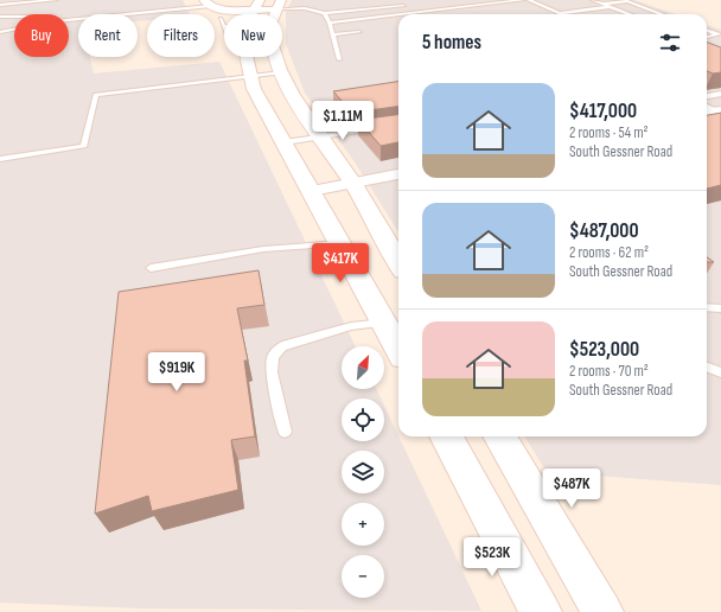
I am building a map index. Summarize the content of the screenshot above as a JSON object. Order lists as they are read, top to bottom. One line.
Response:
{"north":"top right","page":{"chip":["Buy","Rent","Filters","New"],"heading":"5 homes","list":[{"name":"$417,000","note":"2 rooms · 54 m² · South Gessner Road"},{"name":"$487,000","note":"2 rooms · 62 m² · South Gessner Road"},{"name":"$523,000","note":"2 rooms · 70 m² · South Gessner Road"}],"price":["$1.11M","$417K","$919K","$487K","$523K"],"map_buttons":["+","−"]}}
